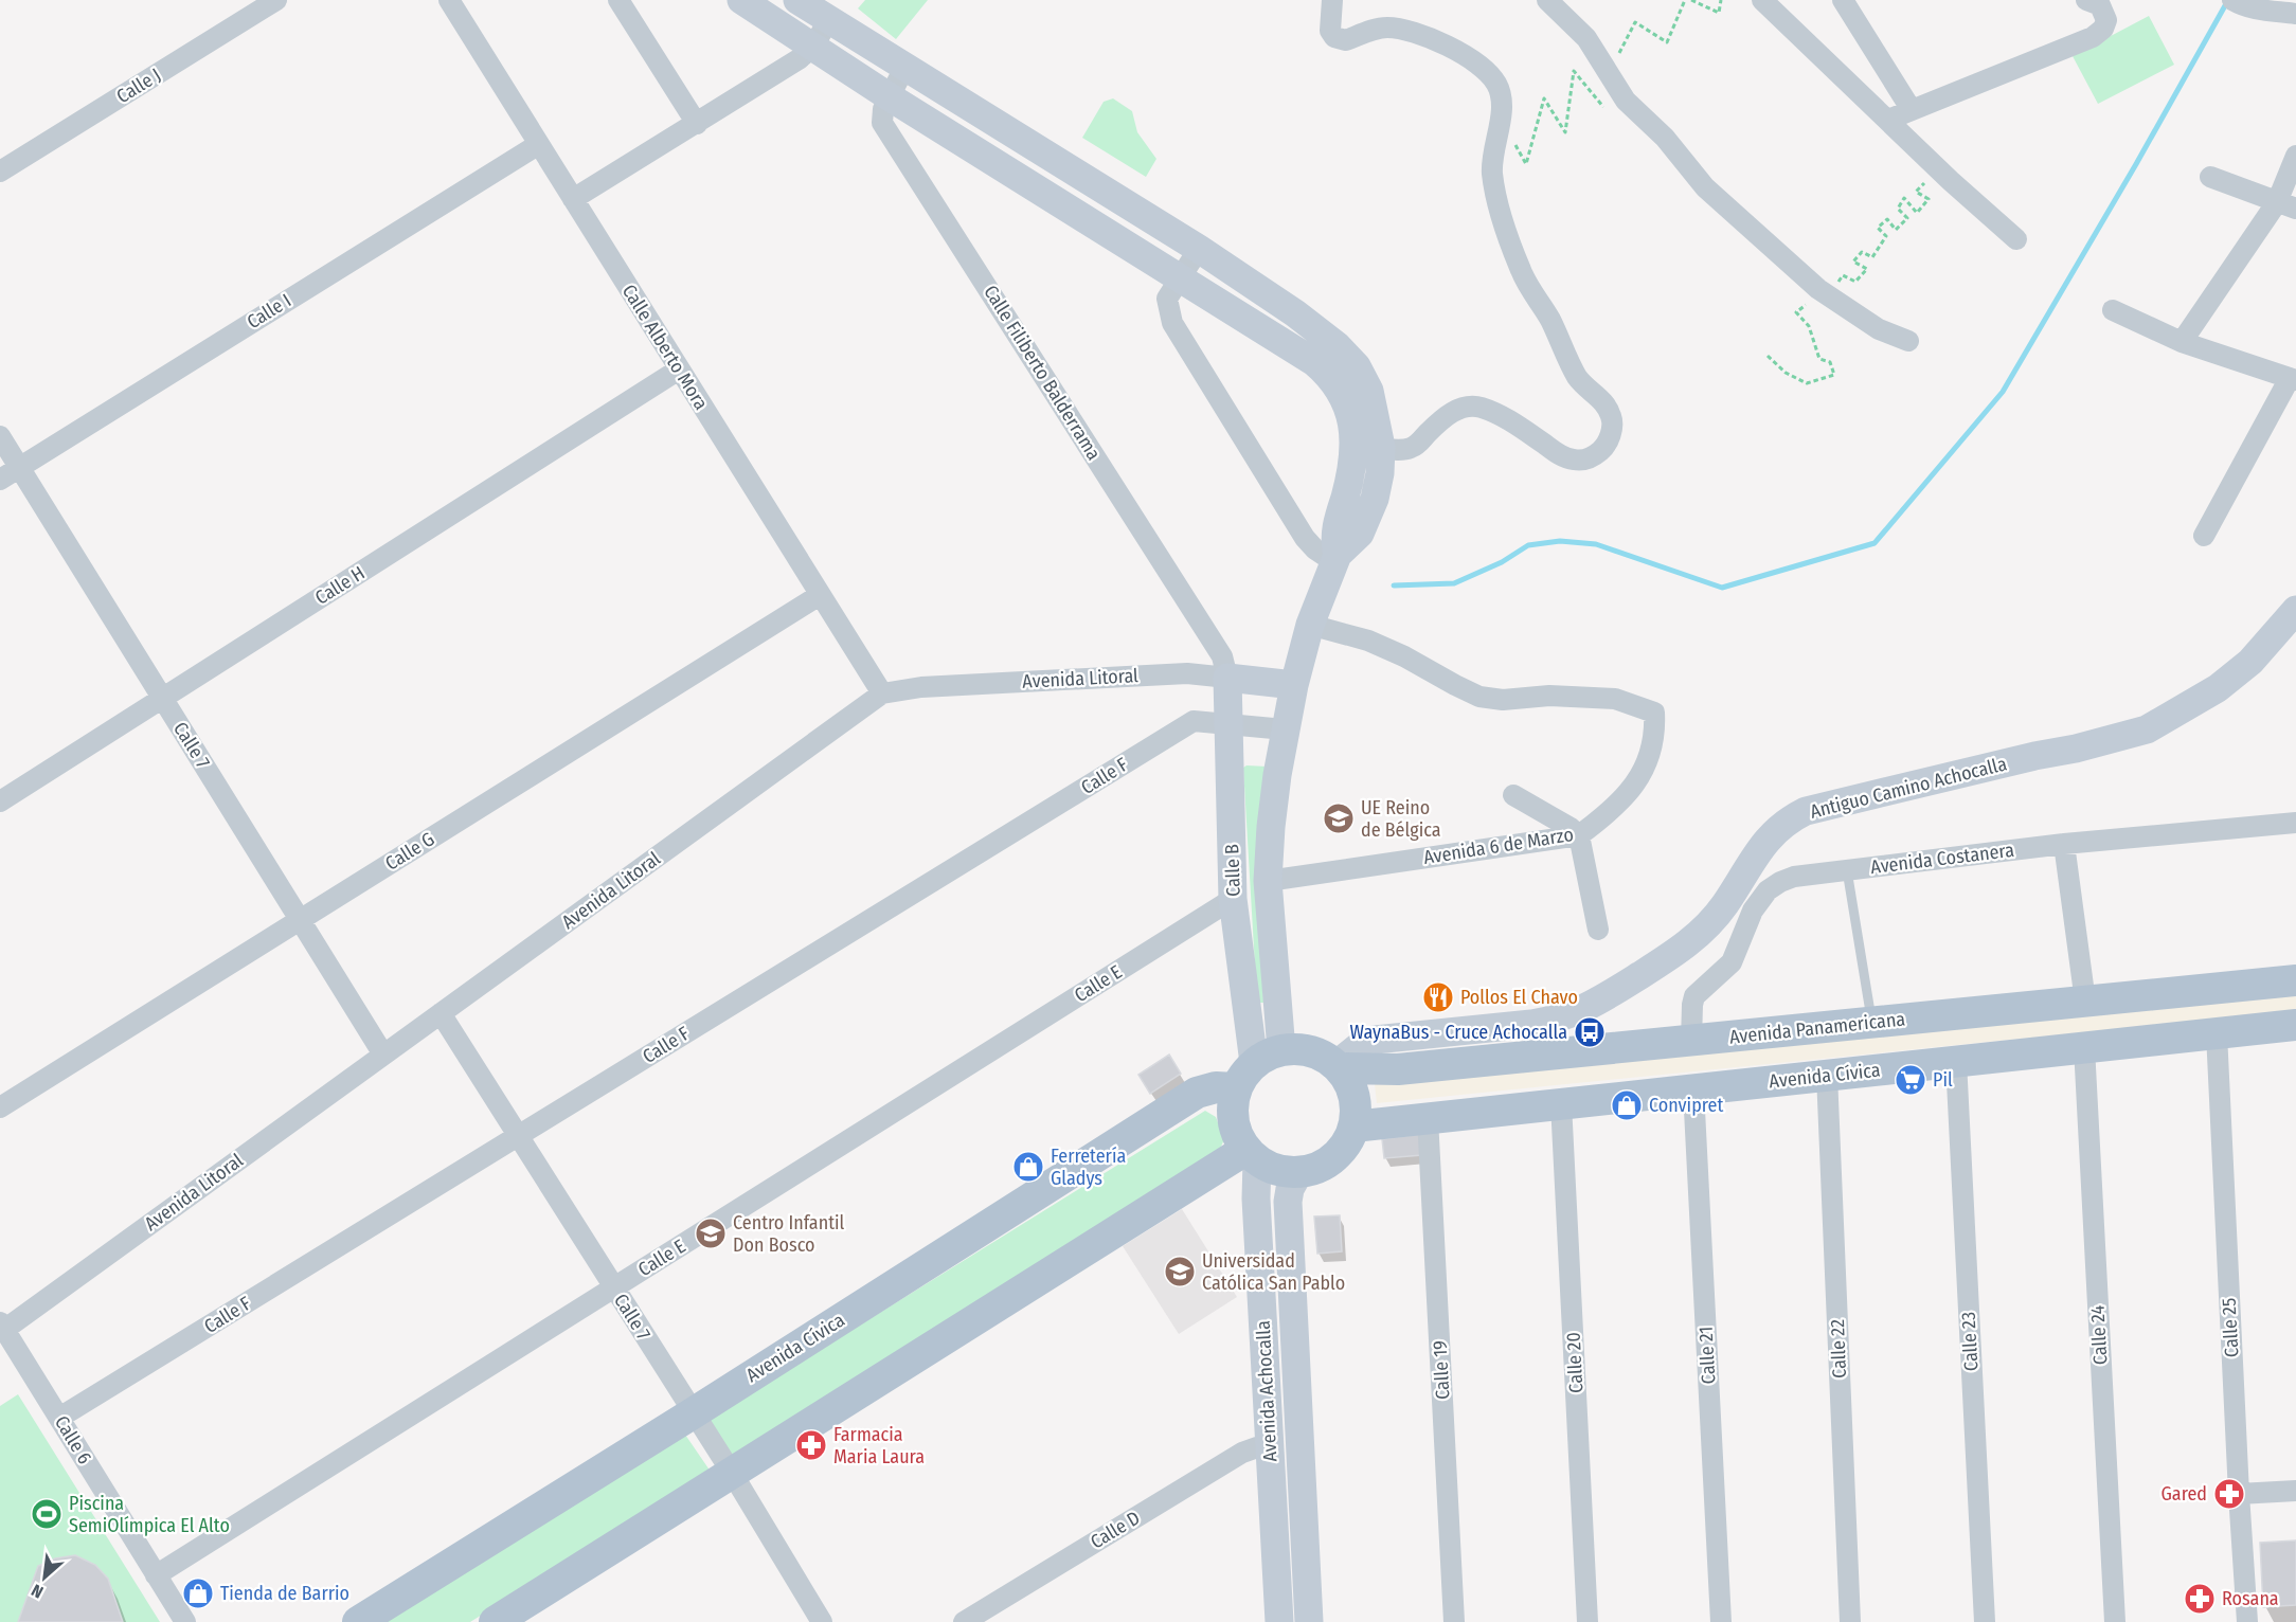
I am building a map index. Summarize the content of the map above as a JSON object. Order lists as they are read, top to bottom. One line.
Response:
{"streets":{"main road":["Avenida Panamericana","Avenida Cívica"],"street":["Calle J","Calle I","Calle Alberto Mora","Calle Filiberto Balderrama","Calle H","Avenida Litoral","Calle 7","Calle F","Antiguo Camino Achocalla","Avenida 6 de Marzo","Calle G","Avenida Costanera","Calle B","Calle E","Calle 25","Calle 24","Calle 23","Calle 22","Calle 21","Calle 20","Calle 19","Avenida Achocalla","Calle 6","Calle D"]},"crossings":[["Calle I","Calle Alberto Mora"],["Calle I","Calle 7"],["Calle Alberto Mora","Calle H"],["Calle Alberto Mora","Avenida Litoral"],["Calle Alberto Mora","Calle G"],["Calle Filiberto Balderrama","Avenida Litoral"],["Calle Filiberto Balderrama","Calle B"],["Calle H","Calle 7"],["Avenida Litoral","Calle 7"],["Avenida Litoral","Calle B"],["Avenida Litoral","Calle 6"],["Calle 7","Calle F"],["Calle 7","Calle G"],["Calle 7","Calle E"],["Calle 7","Avenida Cívica"],["Calle F","Calle B"],["Calle F","Calle 6"],["Antiguo Camino Achocalla","Calle B"],["Antiguo Camino Achocalla","Avenida Panamericana"],["Antiguo Camino Achocalla","Avenida Cívica"],["Antiguo Camino Achocalla","Avenida Achocalla"],["Avenida 6 de Marzo","Calle B"],["Avenida Costanera","Avenida Panamericana"],["Calle B","Calle E"],["Calle B","Avenida Panamericana"],["Calle B","Avenida Cívica"],["Calle B","Avenida Achocalla"],["Calle E","Calle 6"],["Avenida Panamericana","Avenida Cívica"],["Avenida Panamericana","Avenida Achocalla"],["Avenida Cívica","Calle 25"],["Avenida Cívica","Calle 24"],["Avenida Cívica","Calle 23"],["Avenida Cívica","Calle 22"],["Avenida Cívica","Calle 21"],["Avenida Cívica","Calle 20"],["Avenida Cívica","Calle 19"],["Avenida Cívica","Avenida Achocalla"],["Avenida Achocalla","Calle D"]],"places":{"school or university":["UE Reino de Bélgica","Centro Infantil Don Bosco","Universidad Católica San Pablo"],"restaurant":["Pollos El Chavo"],"bus stop":["WaynaBus - Cruce Achocalla"],"supermarket":["Pil"],"shop":["Convipret","Ferretería Gladys","Tienda de Barrio"],"pharmacy":["Farmacia Maria Laura","Gared","Rosana"],"sports":["Piscina SemiOlímpica El Alto"]},"north":"bottom left"}
